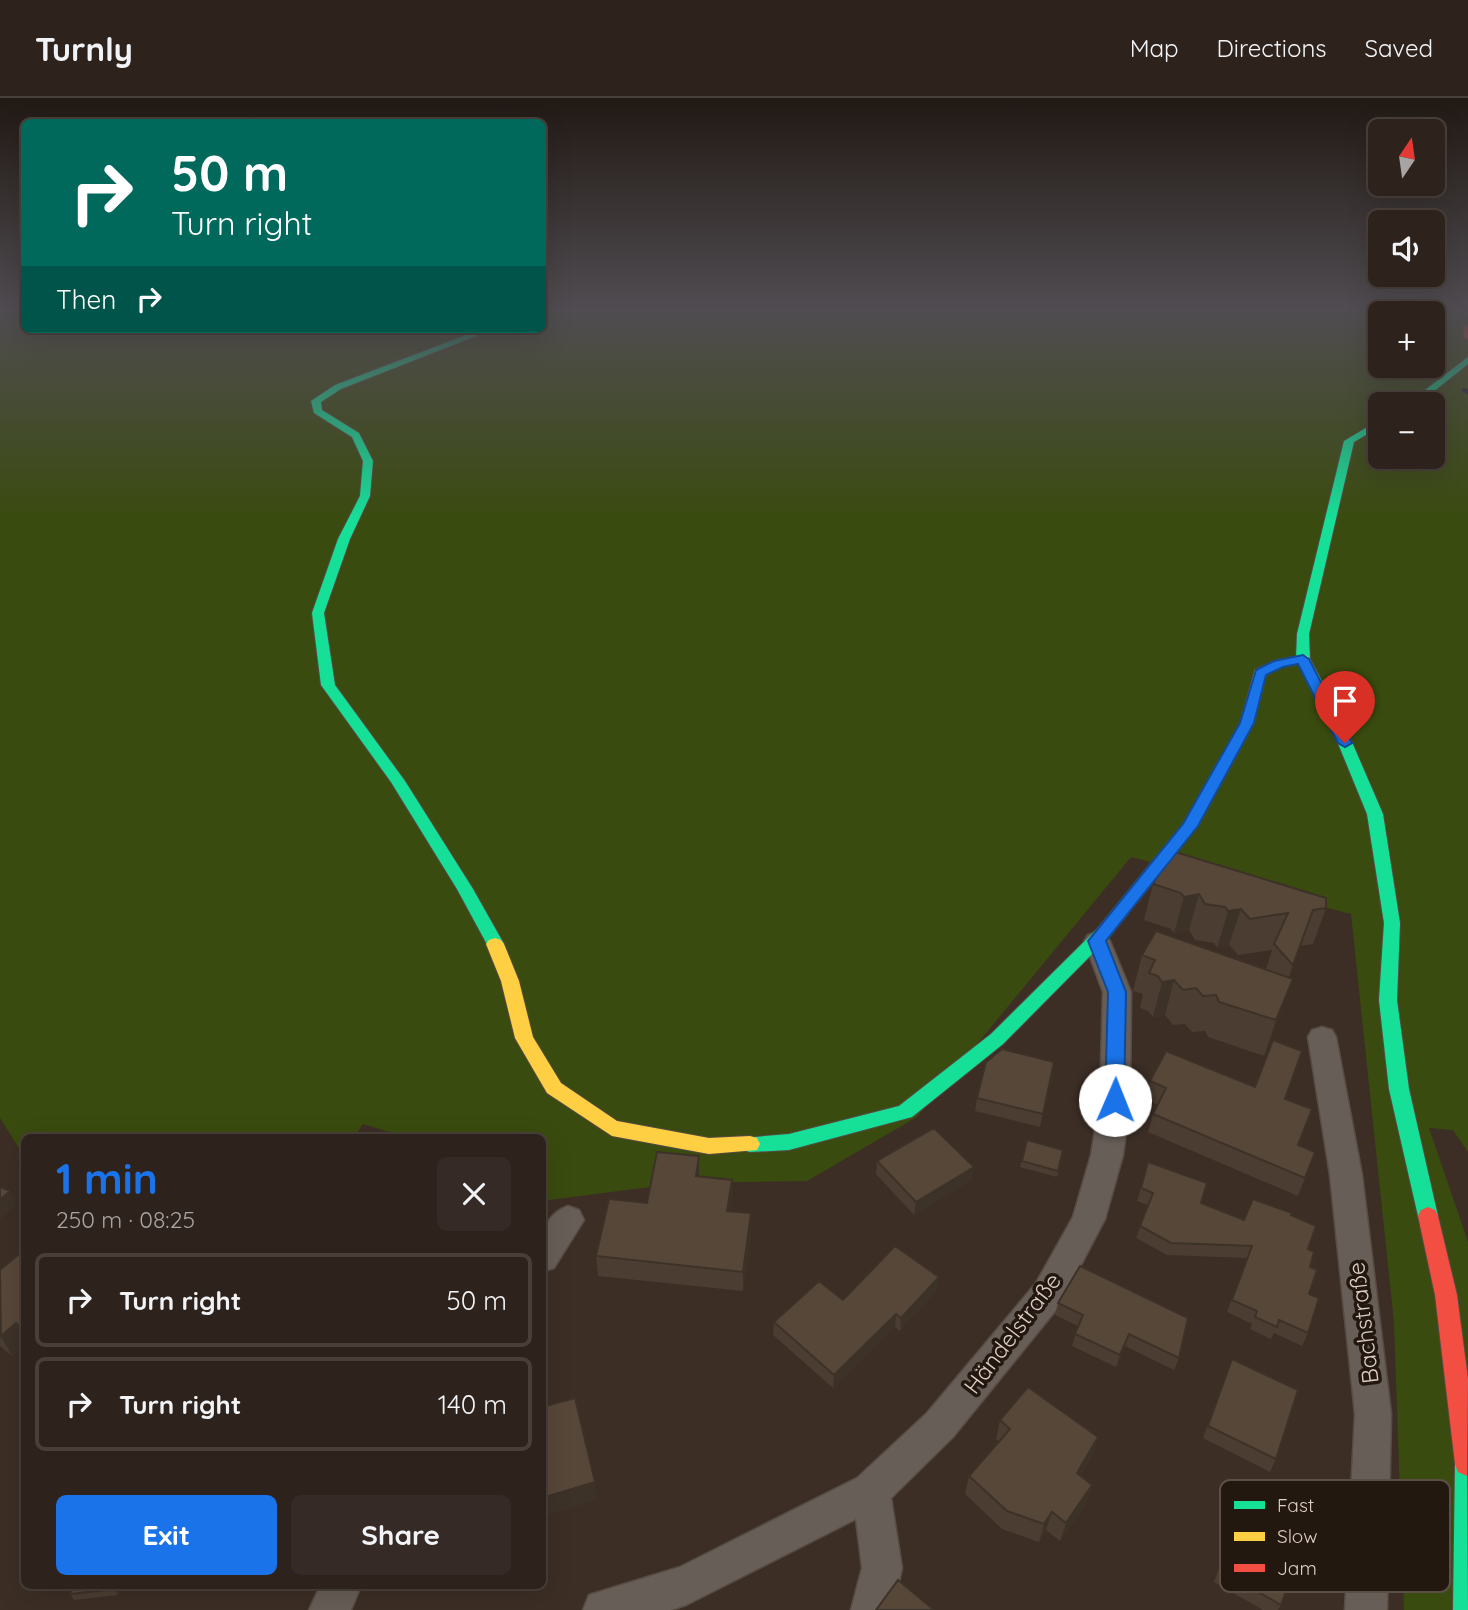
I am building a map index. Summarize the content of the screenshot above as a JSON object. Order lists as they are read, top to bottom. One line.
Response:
{"streets":{"street":["Bachstraße","Händelstraße"]},"legend":["Fast","Slow","Jam"],"north":"top","page":{"header":"Turnly","nav":["Map","Directions","Saved"],"map_buttons":["+","−"],"turn":["50 m","Turn right"],"then":"Then","heading":["1 min","250 m · 08:25"],"list":[{"name":"Turn right","value":"50 m"},{"name":"Turn right","value":"140 m"}],"buttons":["Exit","Share"]}}
